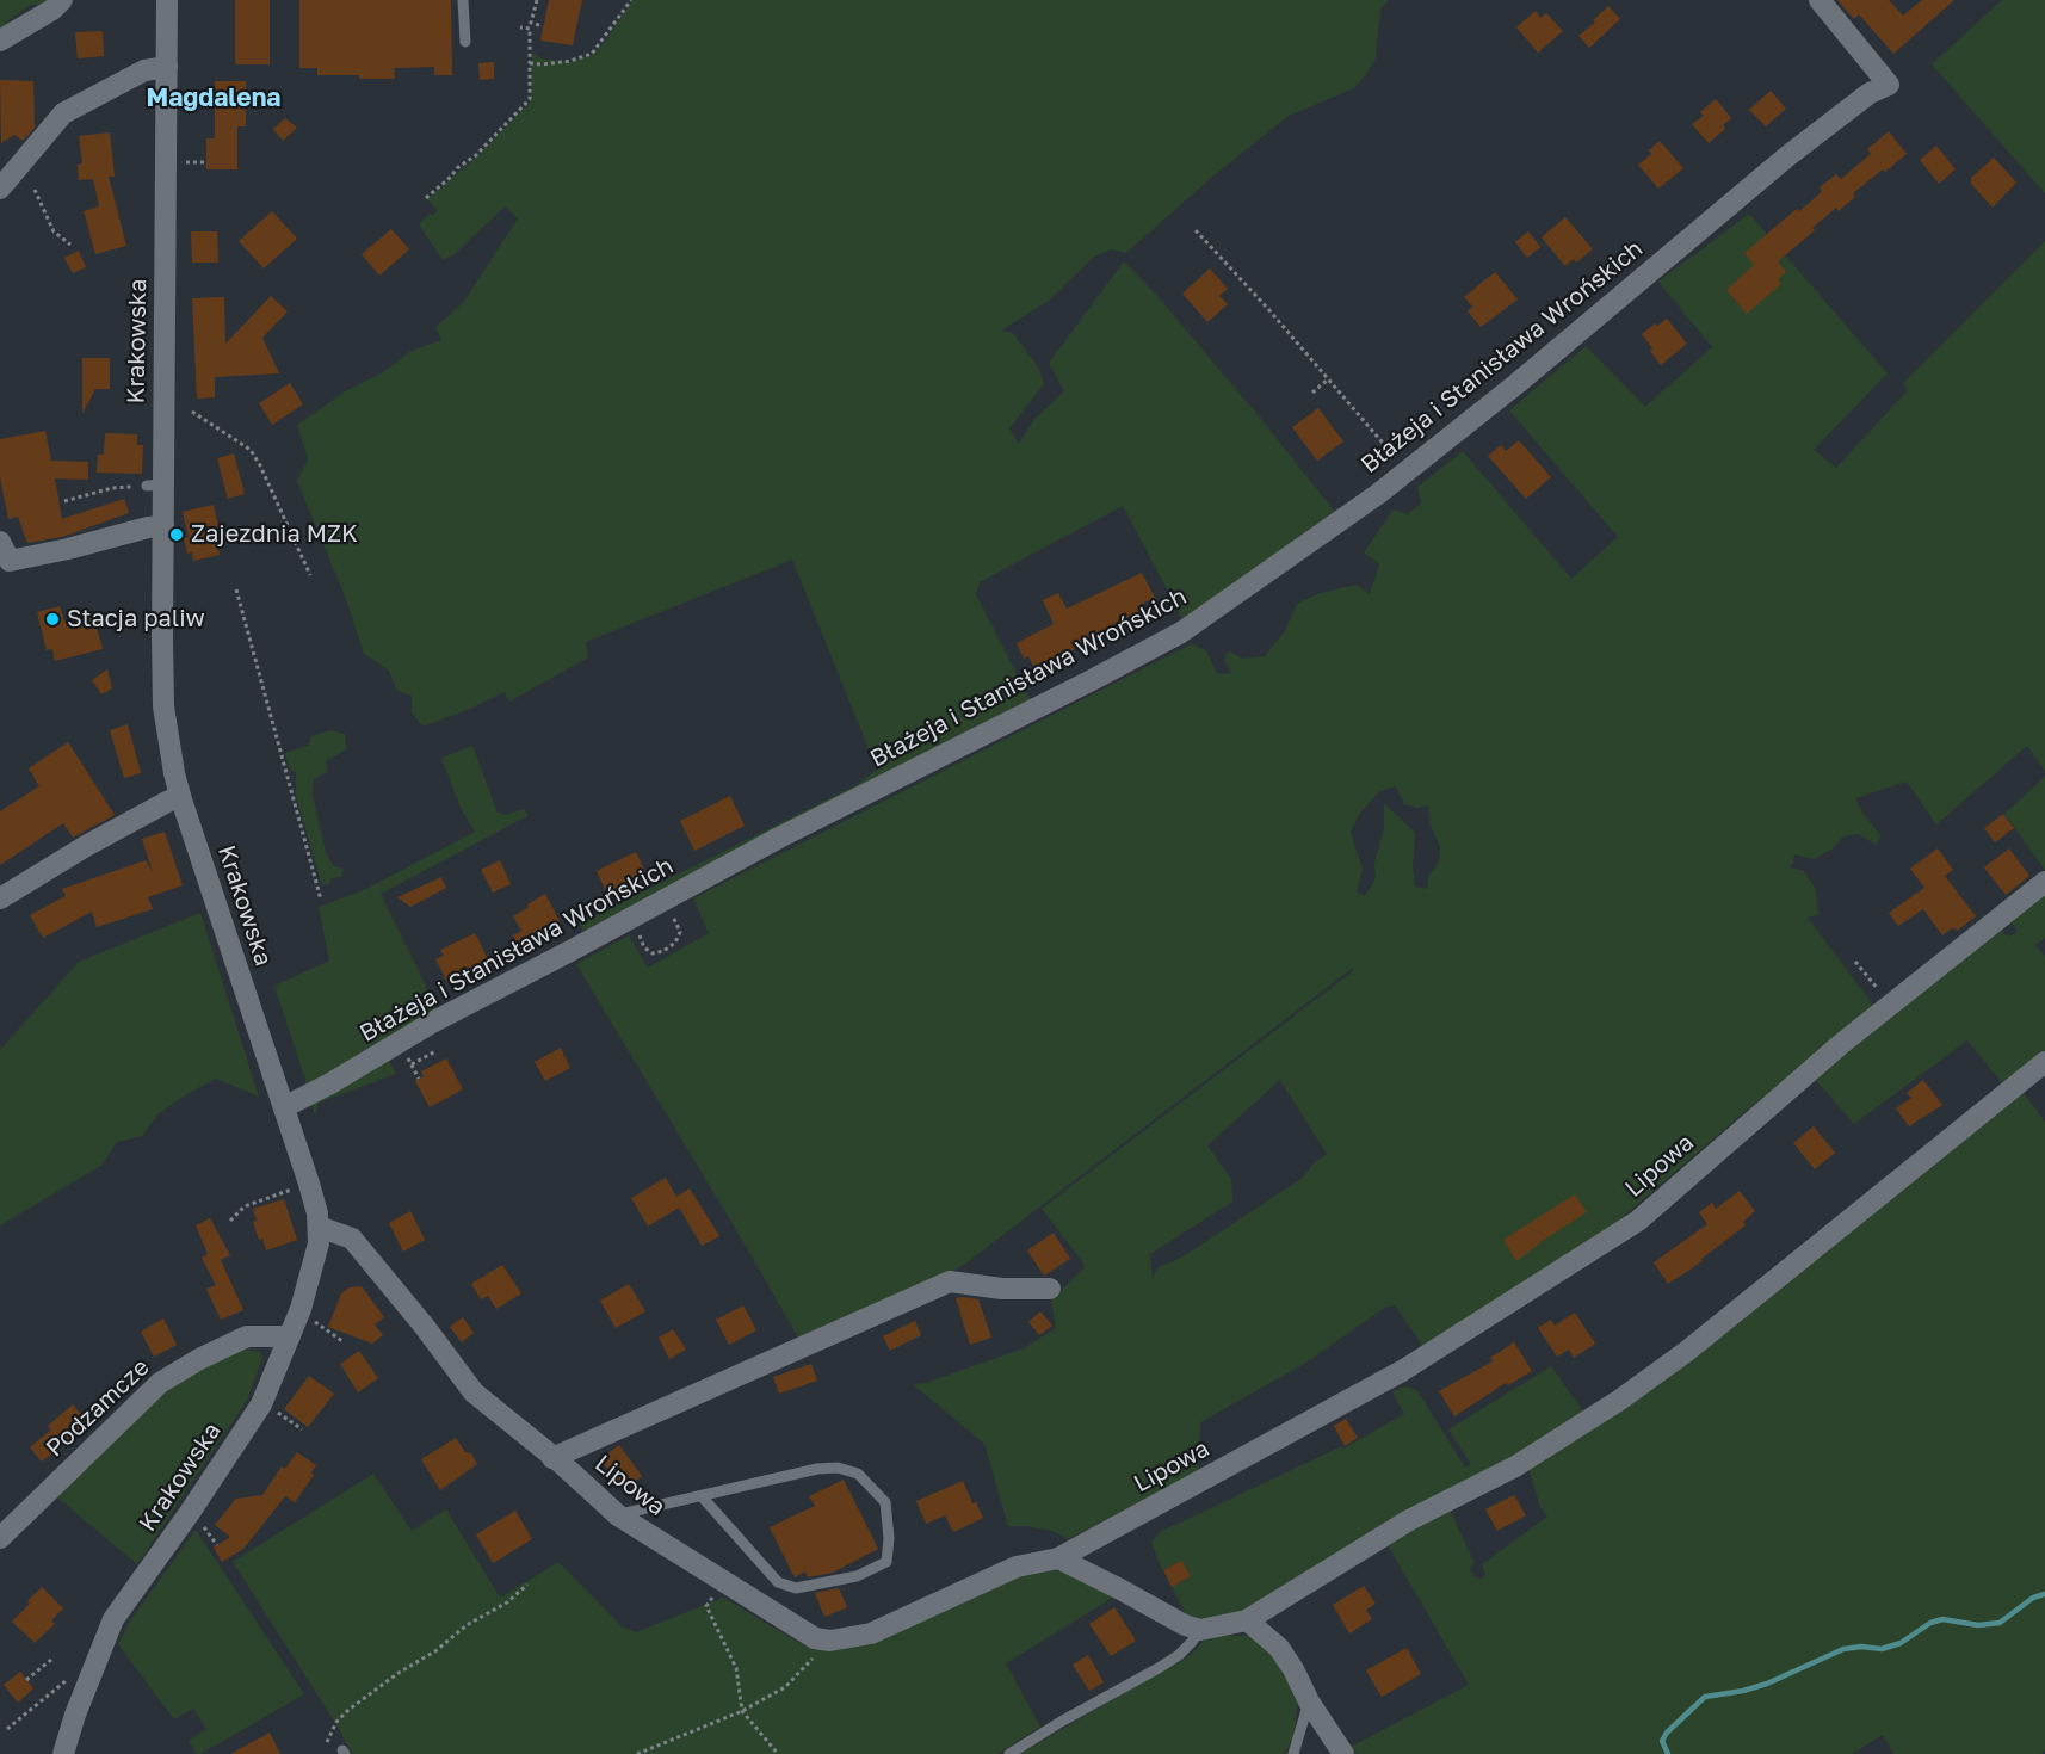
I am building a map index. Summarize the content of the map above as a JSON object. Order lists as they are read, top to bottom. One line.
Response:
{"streets":{"street":["Krakowska","Błażeja i Stanisława Wrońskich","Lipowa","Podzamcze"]},"crossings":[["Krakowska","Błażeja i Stanisława Wrońskich"],["Krakowska","Lipowa"],["Krakowska","Podzamcze"]],"districts":["Magdalena"],"places":["Zajezdnia MZK","Stacja paliw"]}
